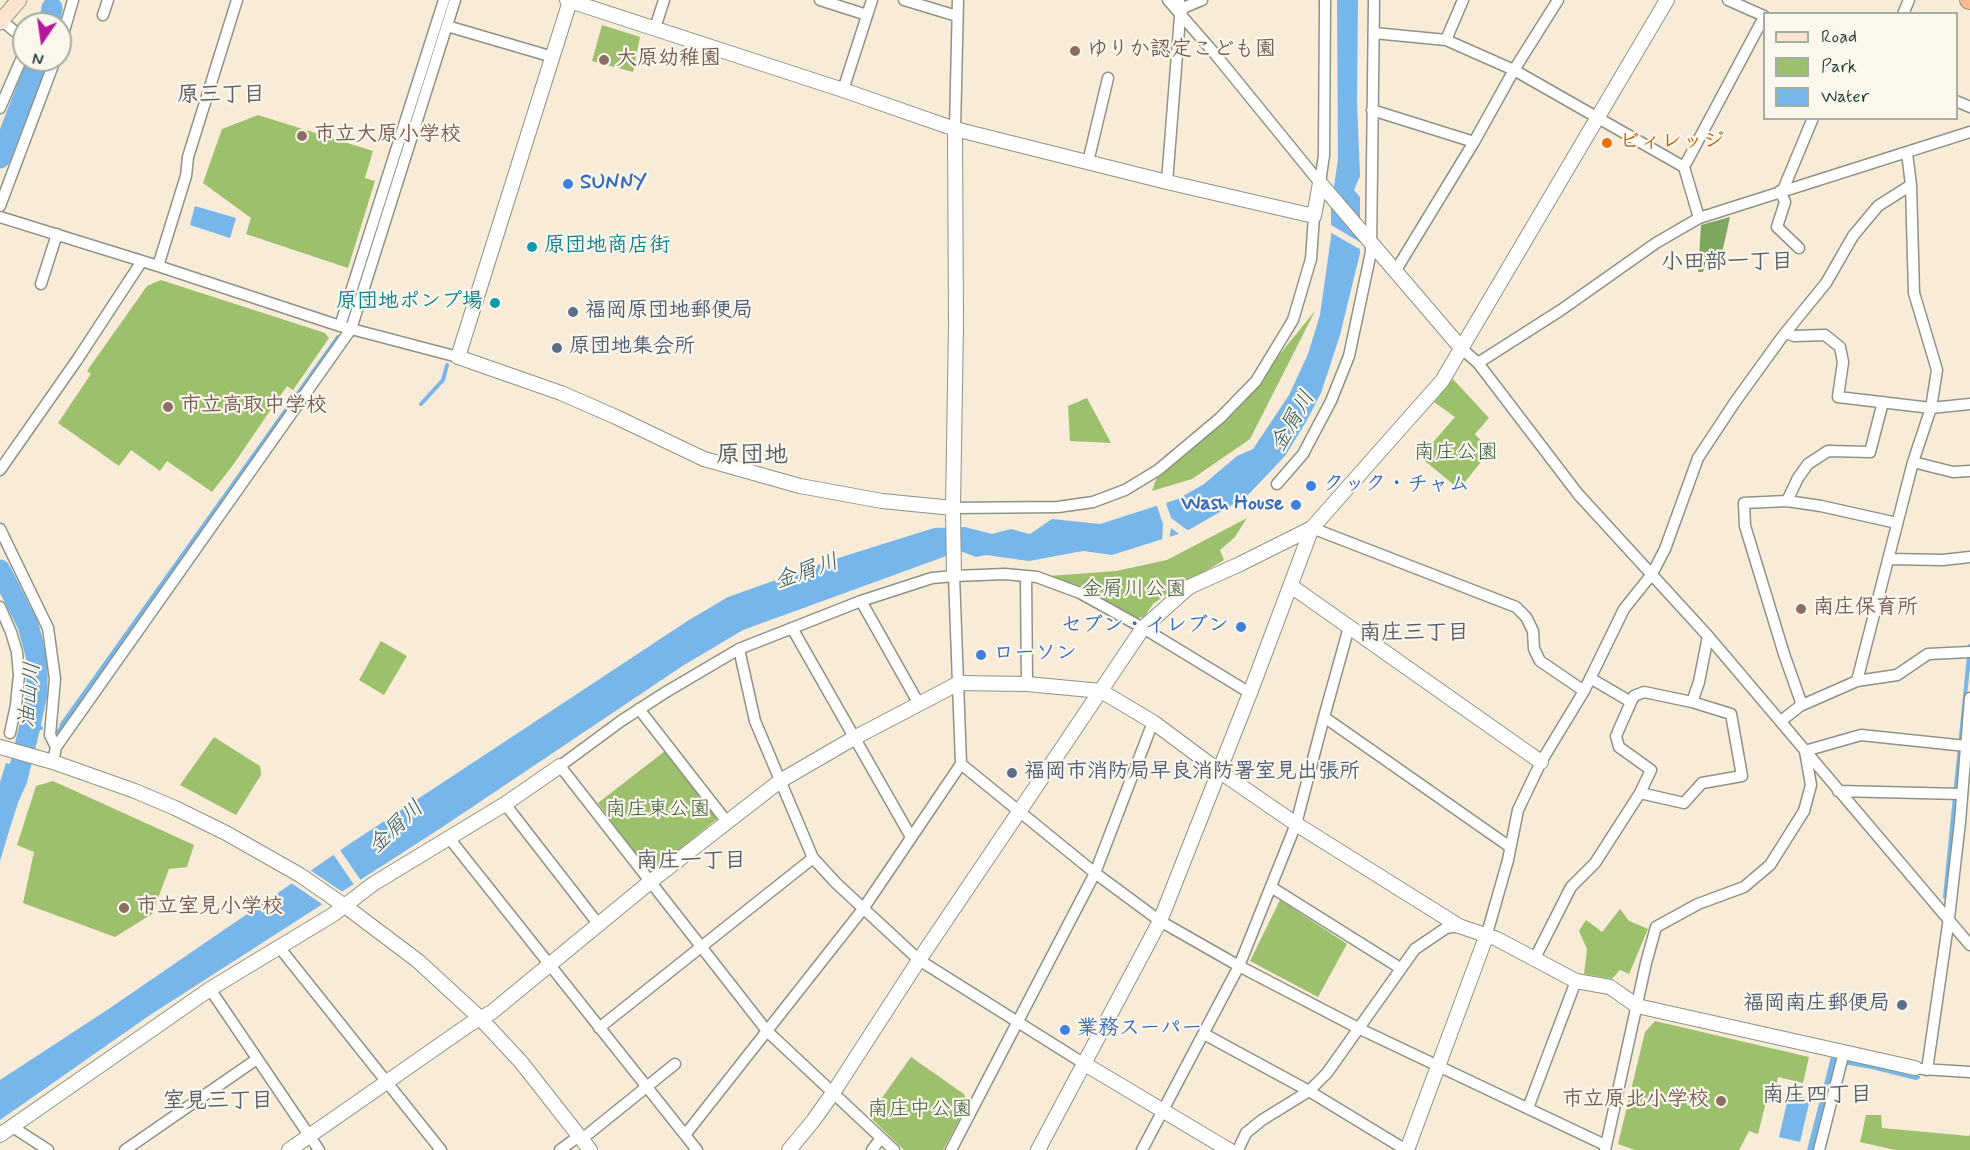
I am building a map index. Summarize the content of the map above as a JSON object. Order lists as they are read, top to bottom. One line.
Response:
{"districts":["原三丁目","小田部一丁目","原団地","南庄三丁目","南庄一丁目","南庄四丁目","室見三丁目"],"water":["金屑川","油山川"],"parks":["南庄公園","金屑川公園","南庄東公園","南庄中公園"],"places":["ゆりか認定こども園","大原幼稚園","市立大原小学校","ビィレッジ","SUNNY","原団地商店街","原団地ポンプ場","福岡原団地郵便局","原団地集会所","市立高取中学校","クック・チャム","Wash House","南庄保育所","セブン・イレブン","ローソン","福岡市消防局早良消防署室見出張所","市立室見小学校","福岡南庄郵便局","業務スーパー","市立原北小学校"],"legend":["Road","Park","Water"],"north":"bottom"}
